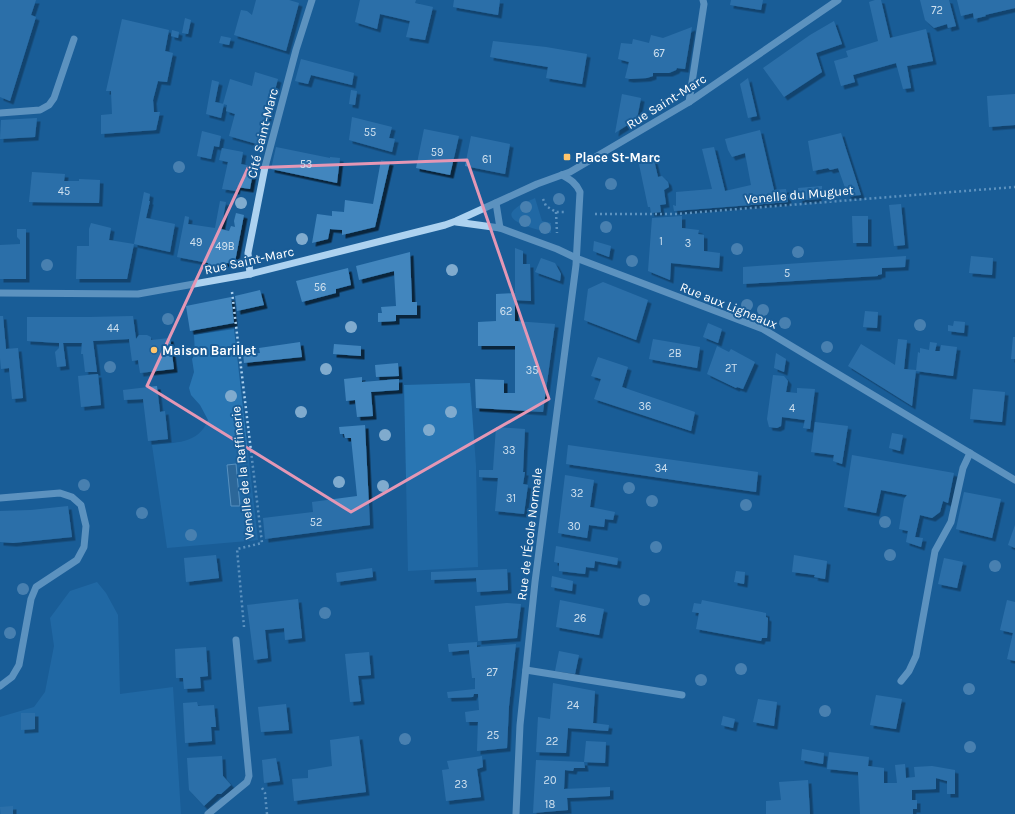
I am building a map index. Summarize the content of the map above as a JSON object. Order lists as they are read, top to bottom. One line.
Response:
{"streets":{"street":["Rue Saint-Marc","Cité Saint-Marc","Rue aux Ligneaux","Rue de l'École Normale"],"path":["Venelle du Muguet","Venelle de la Raffinerie"]},"crossings":[["Rue Saint-Marc","Cité Saint-Marc"],["Rue Saint-Marc","Rue aux Ligneaux"],["Rue Saint-Marc","Venelle de la Raffinerie"],["Rue Saint-Marc","Rue de l'École Normale"],["Rue aux Ligneaux","Rue de l'École Normale"]],"places":{"transit":["Place St-Marc"],"other":["Maison Barillet"]},"house_numbers":["72","67","55","59","61","53","45","1","49","3","49B","5","56","62","44","2B","2T","35","36","4","33","34","32","31","52","30","26","27","24","25","22","20","23","18"]}
